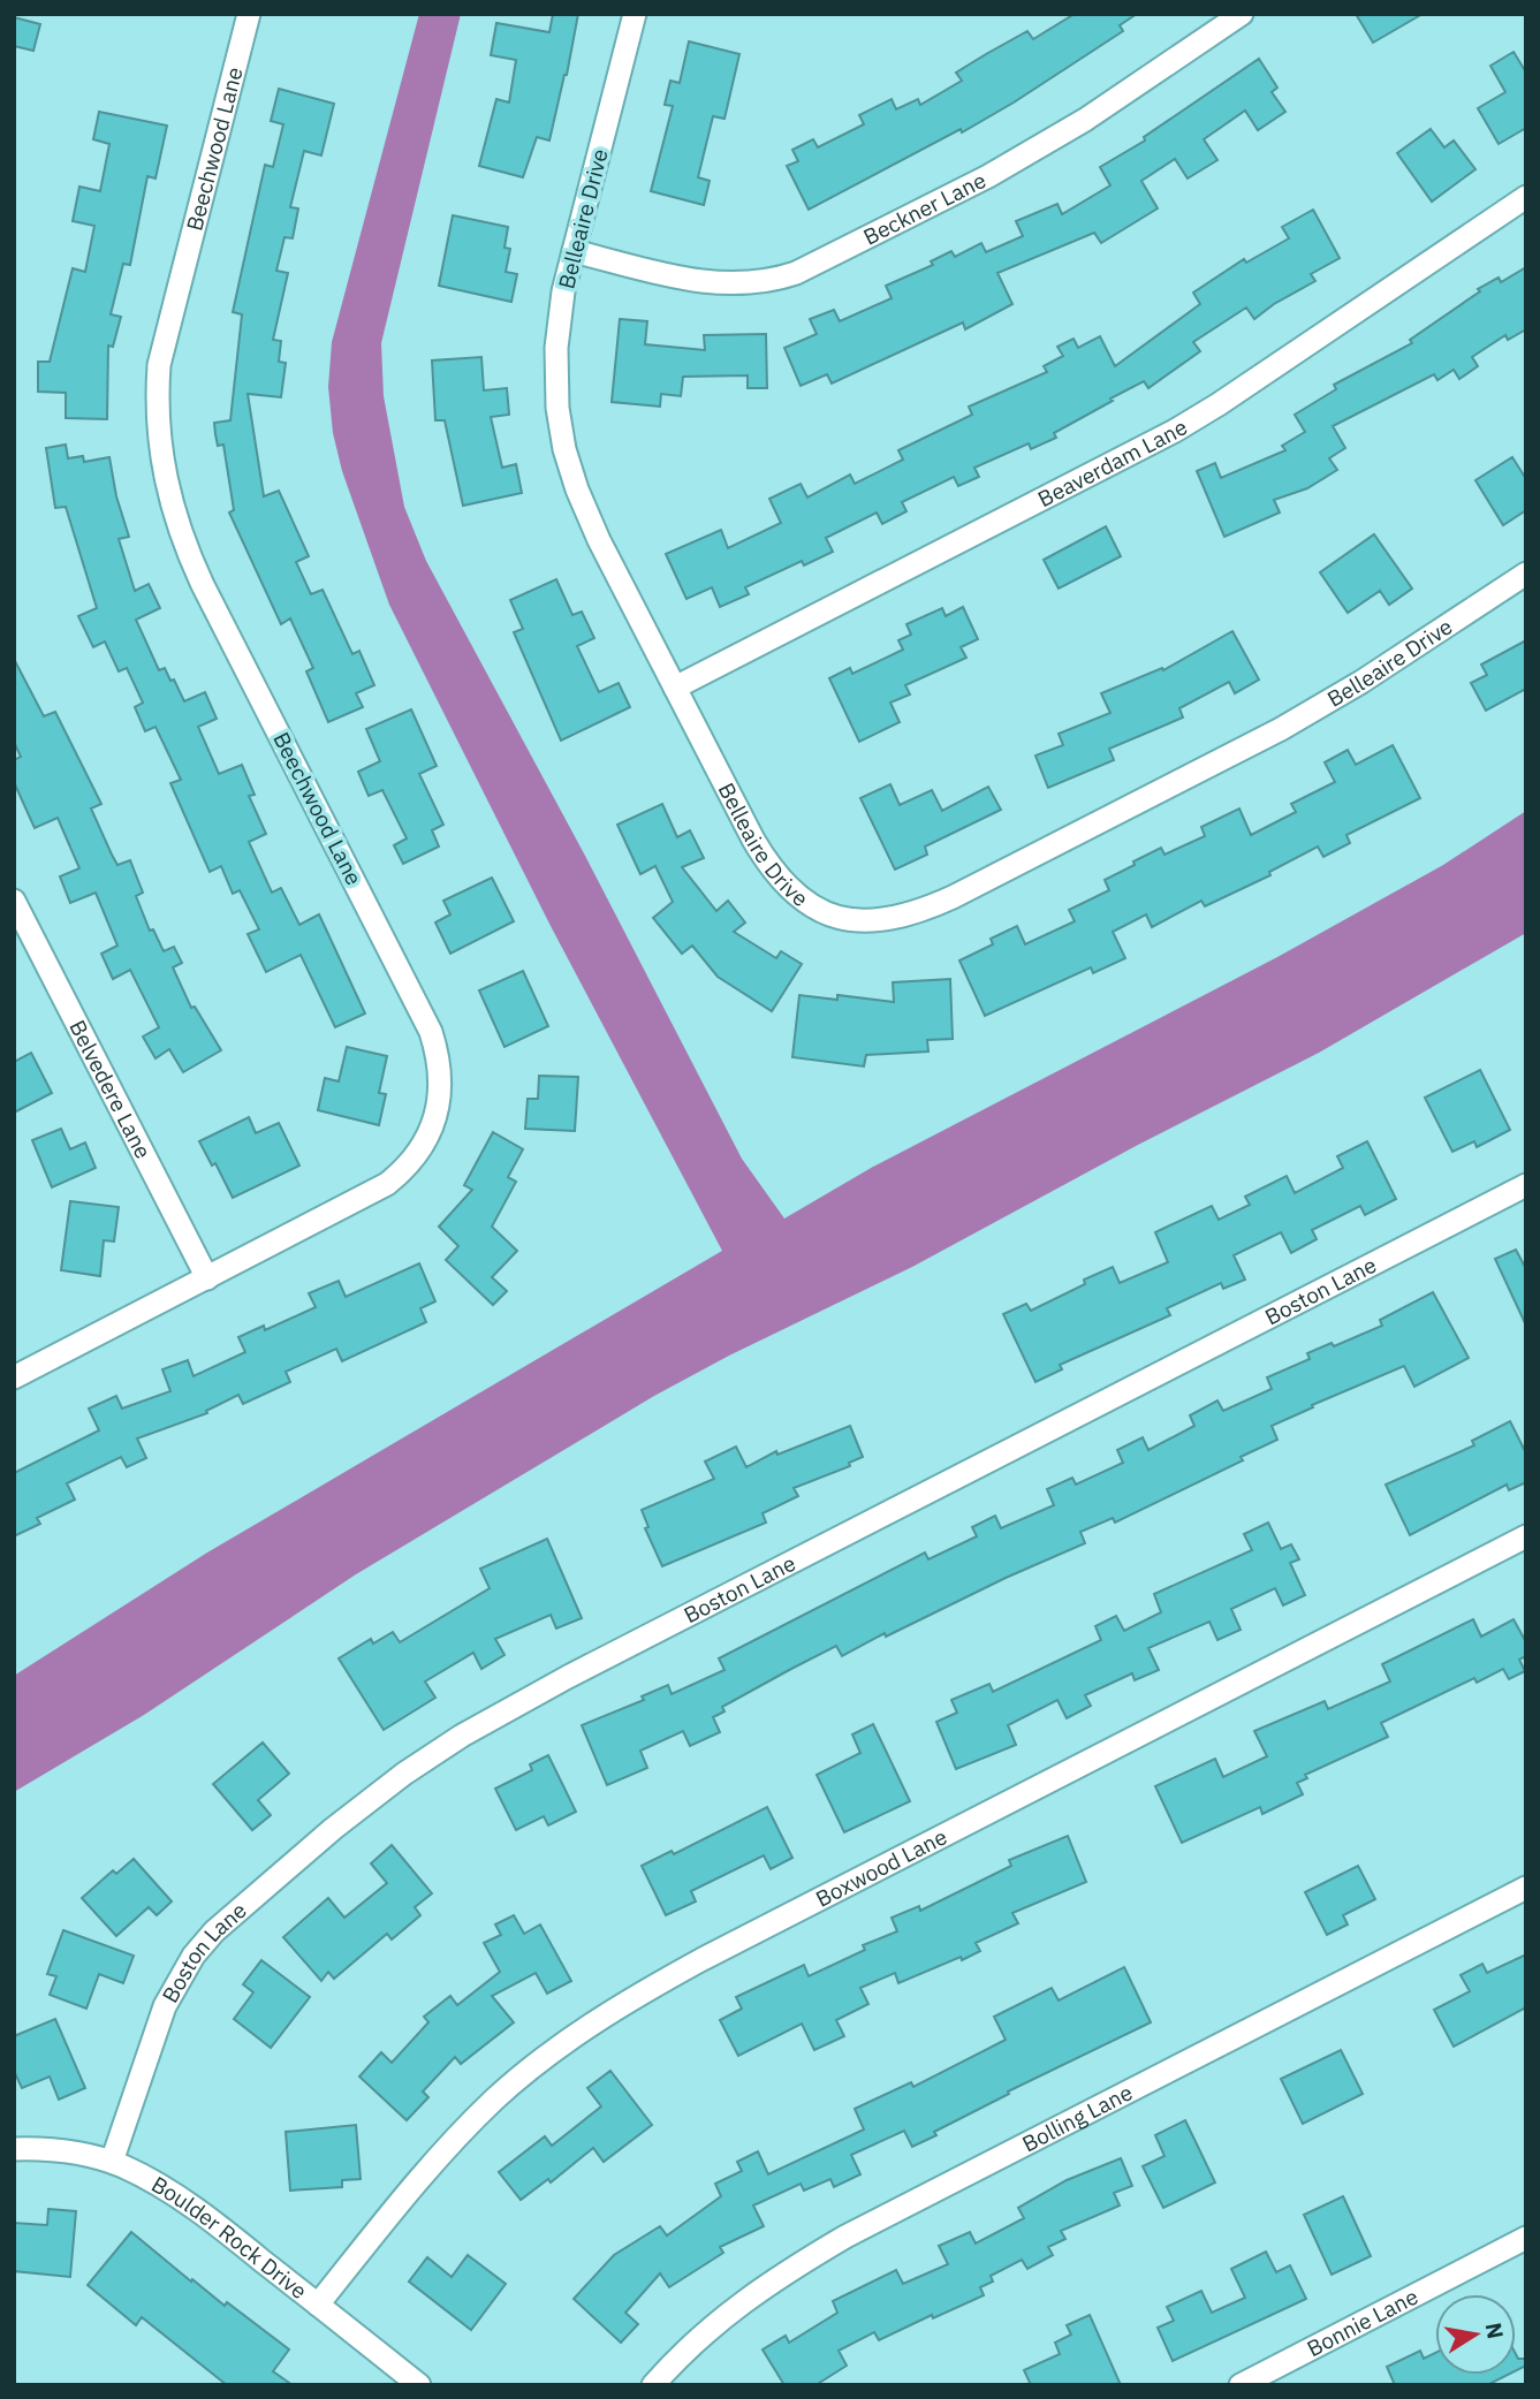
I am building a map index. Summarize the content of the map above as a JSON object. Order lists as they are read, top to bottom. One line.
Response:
{"streets":{"street":["Beechwood Lane","Beckner Lane","Belleaire Drive","Beaverdam Lane","Belvedere Lane","Boston Lane","Boxwood Lane","Bolling Lane","Boulder Rock Drive","Bonnie Lane"]},"crossings":[["Beechwood Lane","Belvedere Lane"],["Beckner Lane","Belleaire Drive"],["Belleaire Drive","Beaverdam Lane"],["Boston Lane","Boulder Rock Drive"],["Boxwood Lane","Boulder Rock Drive"]],"north":"right"}
